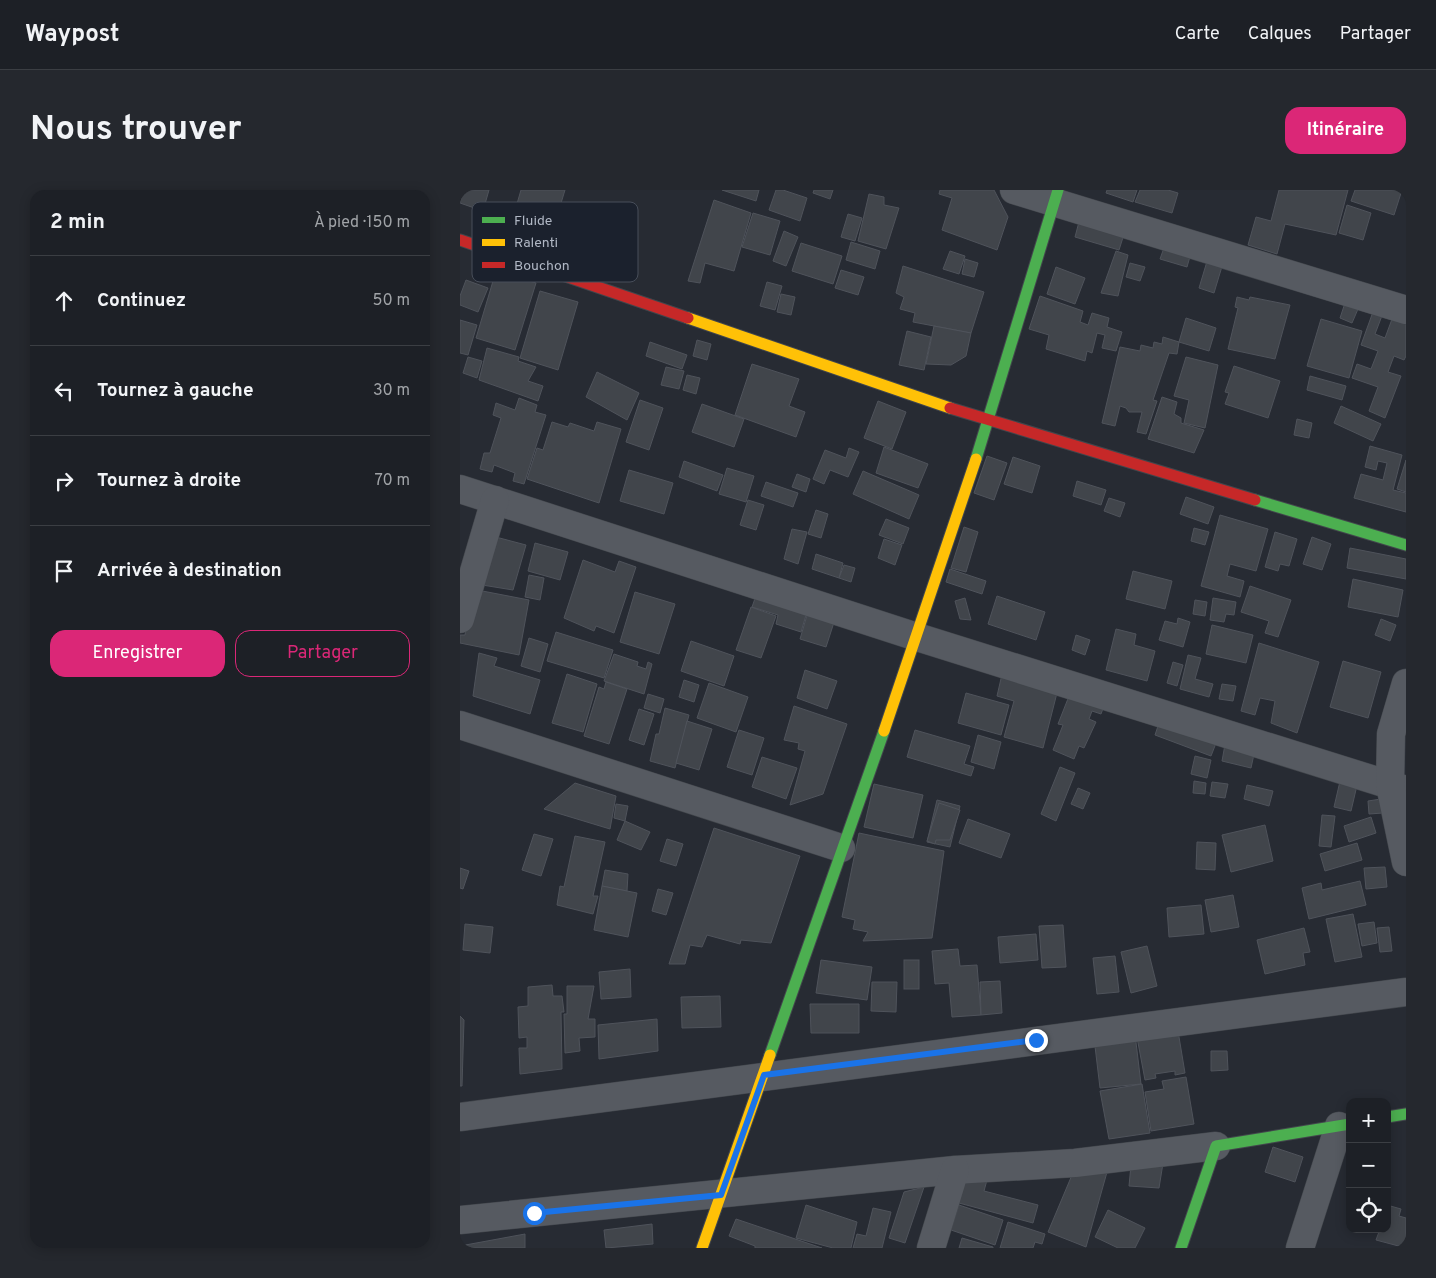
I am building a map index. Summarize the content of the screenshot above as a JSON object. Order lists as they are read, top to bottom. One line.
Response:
{"legend":["Fluide","Ralenti","Bouchon"],"page":{"header":"Waypost","nav":["Carte","Calques","Partager"],"buttons":["Itinéraire",["Enregistrer","Partager"]],"title":"Nous trouver","heading":["2 min","À pied · 150 m"],"list":[["Continuez","50 m"],["Tournez à gauche","30 m"],["Tournez à droite","70 m"],"Arrivée à destination"],"map_buttons":["+","−"]}}
